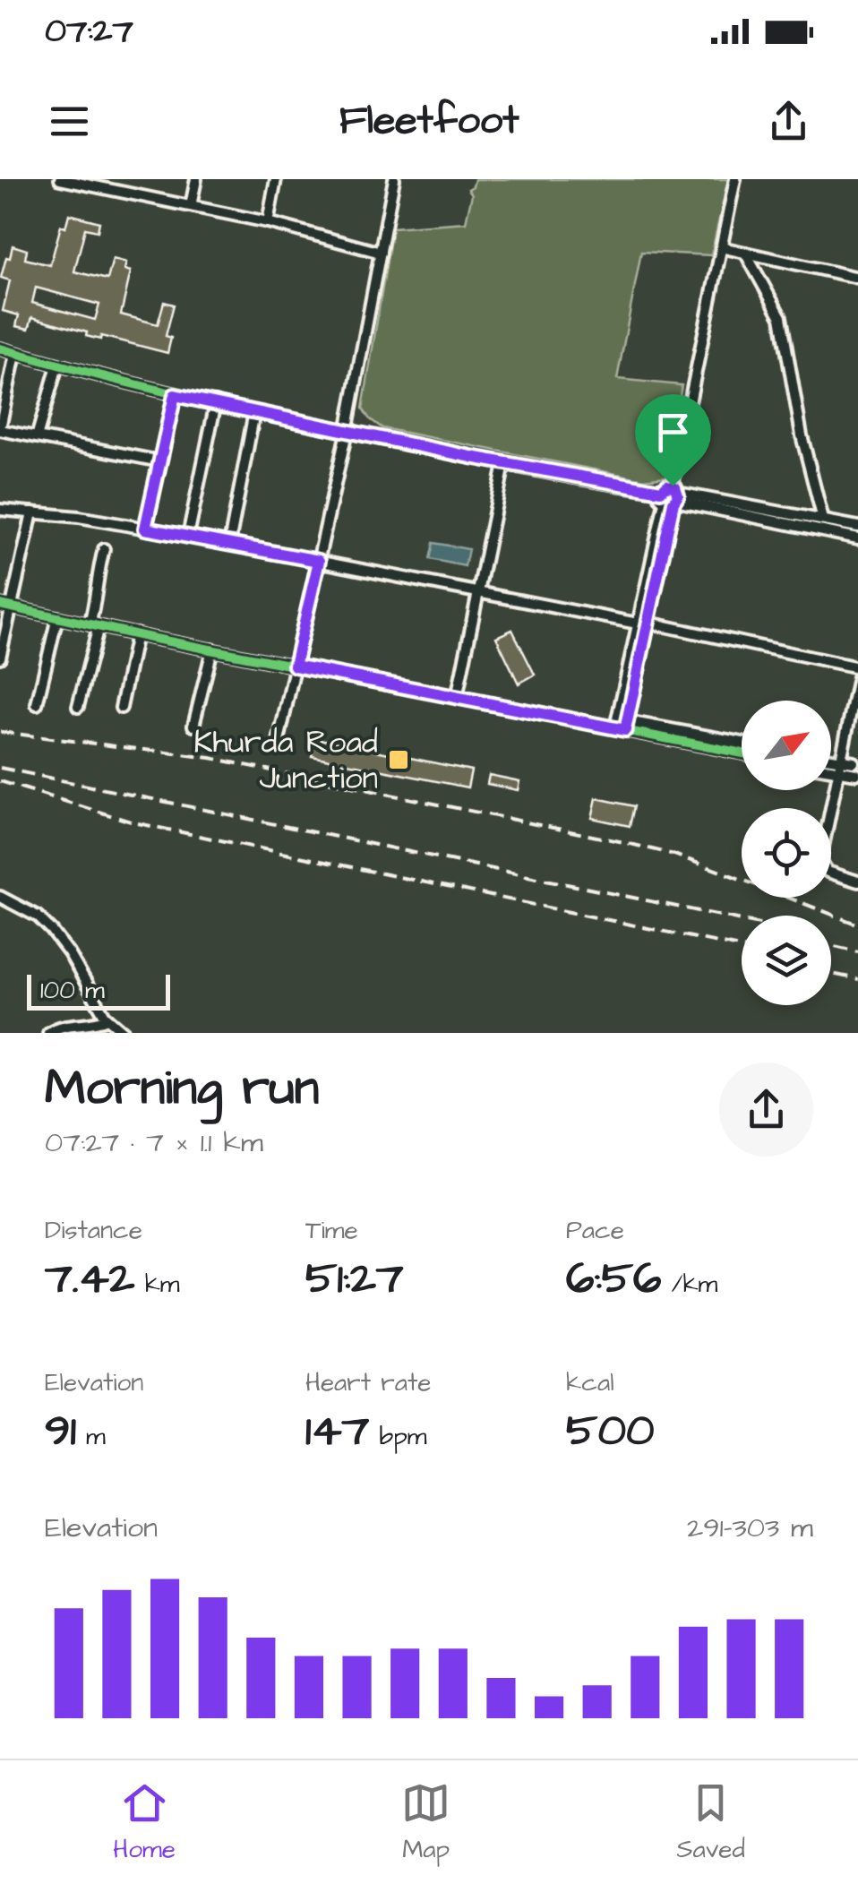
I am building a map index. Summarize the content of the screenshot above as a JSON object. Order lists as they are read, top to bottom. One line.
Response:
{"places":{"transit":["Khurda Road Junction"]},"scale_bar":"100 m","north":"top right","page":{"status":"07:27","header":"Fleetfoot","scale":"100 m","heading":["Morning run","07:27 · 7 × 1.1 km"],"stats":[["Distance","7.42 km"],["Time","51:27"],["Pace","6:56 /km"],["Elevation","91 m"],["Heart rate","147 bpm"],["kcal","500"]],"chart":["Elevation","291–303 m"],"tabs":["Home","Map","Saved"]}}
